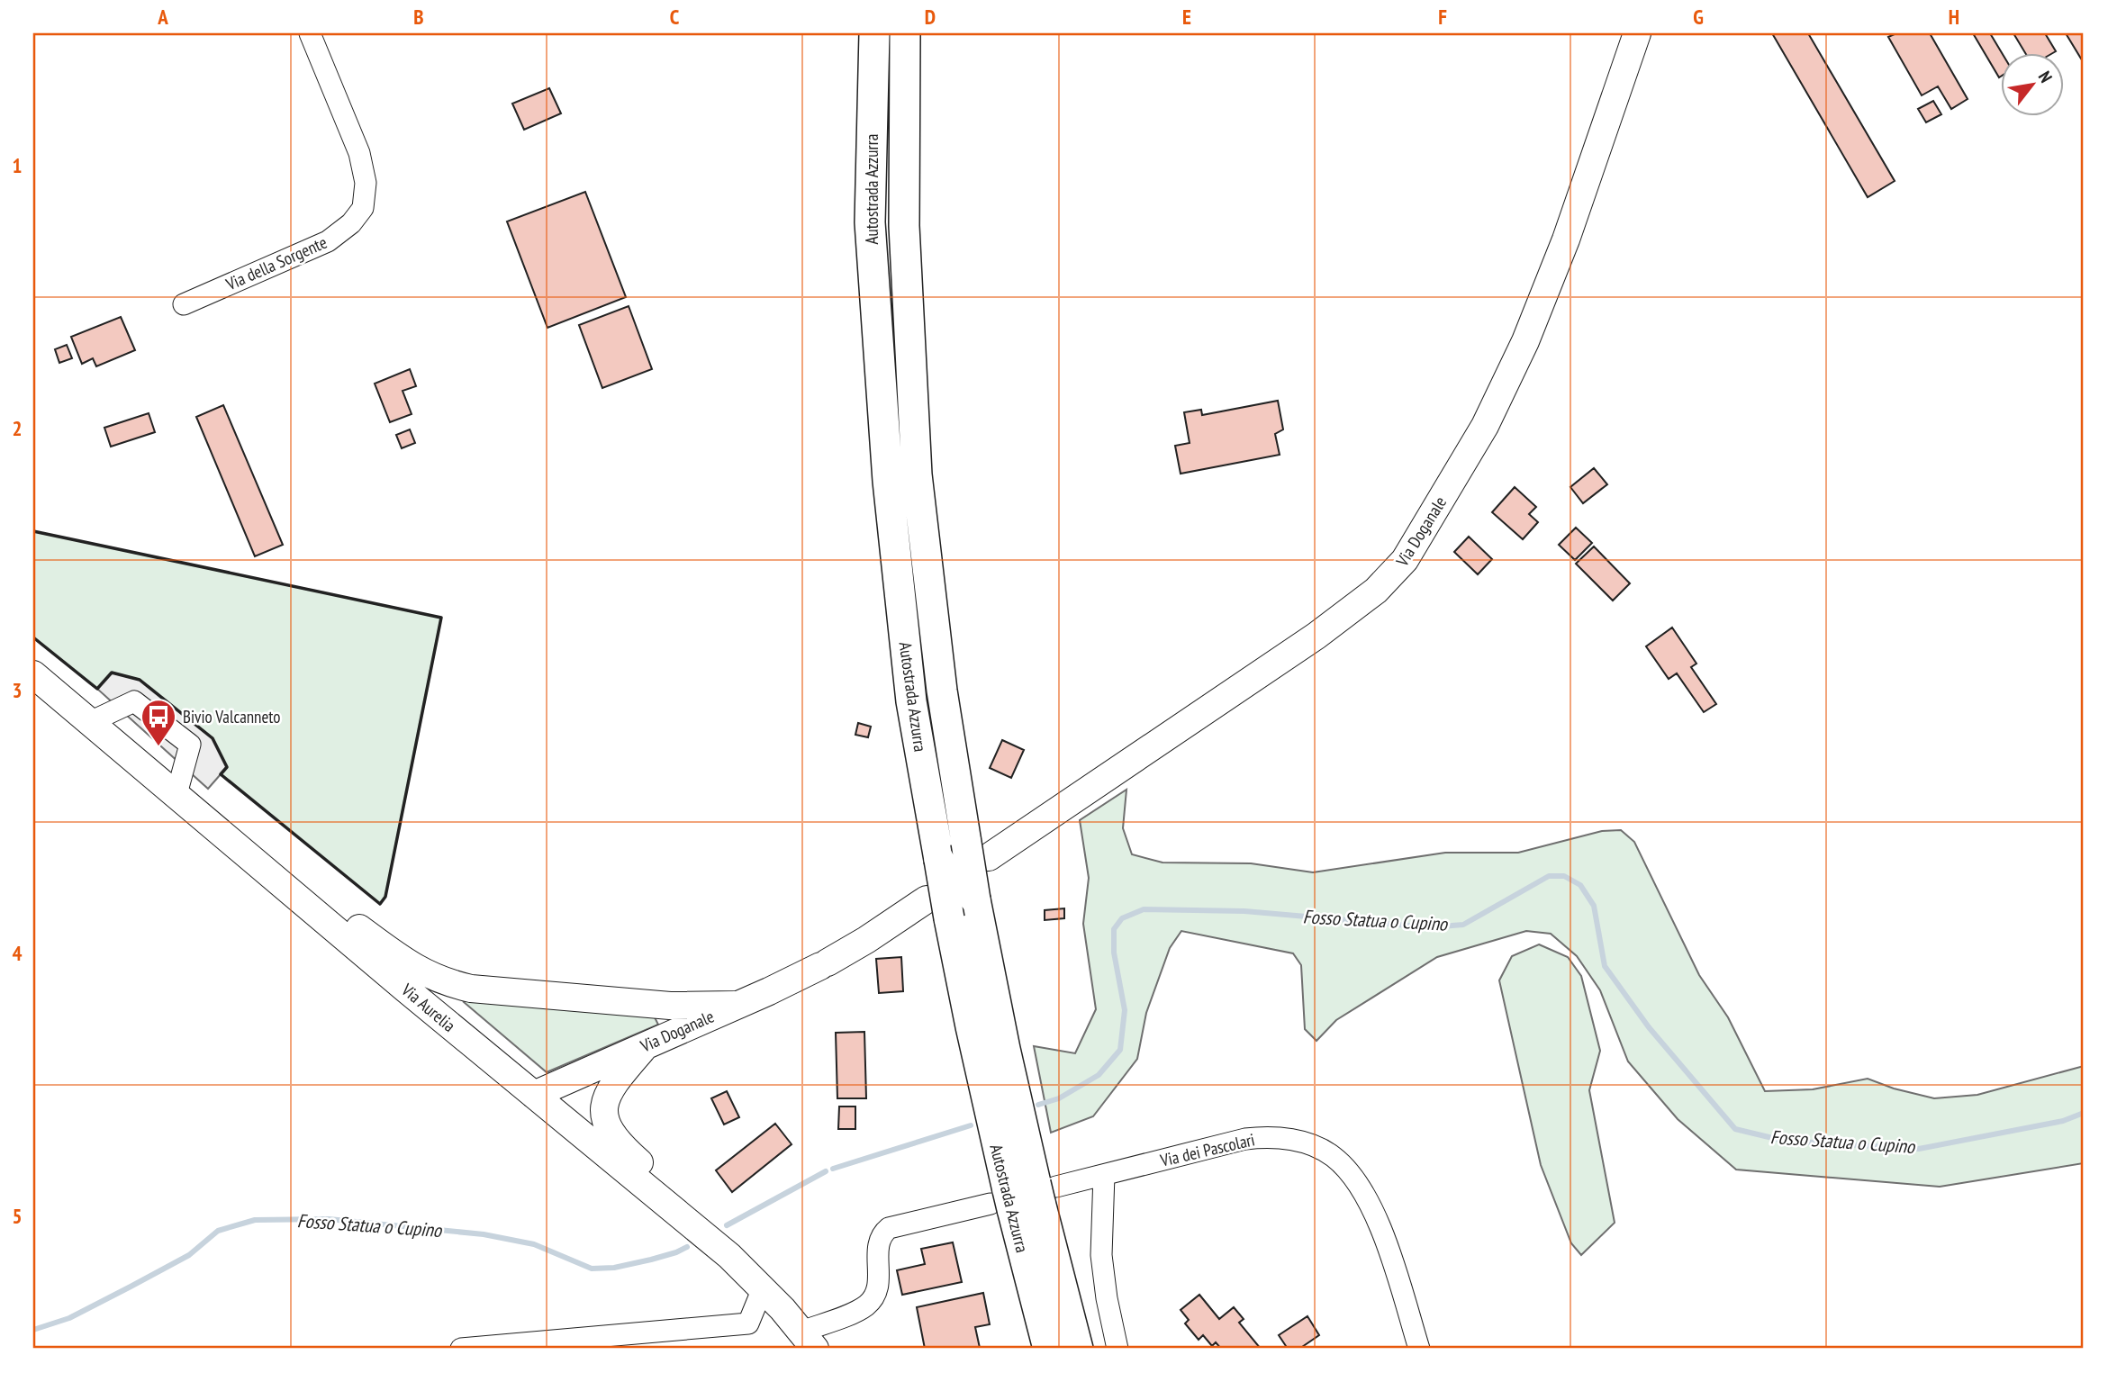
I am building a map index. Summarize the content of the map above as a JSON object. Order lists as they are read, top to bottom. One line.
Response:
{"streets":{"highway":["Autostrada Azzurra"],"main road":["Via Doganale","Via Aurelia"],"street":["Via della Sorgente","Via dei Pascolari"]},"crossings":[["Autostrada Azzurra","Via Doganale"],["Autostrada Azzurra","Via dei Pascolari"],["Via Doganale","Via Aurelia"],["Via Aurelia","Via dei Pascolari"]],"water":["Fosso Statua o Cupino"],"places":{"bus stop":["Bivio Valcanneto"]},"north":"top right","grid":{"columns":["A","B","C","D","E","F","G","H"],"rows":["1","2","3","4","5"]}}
